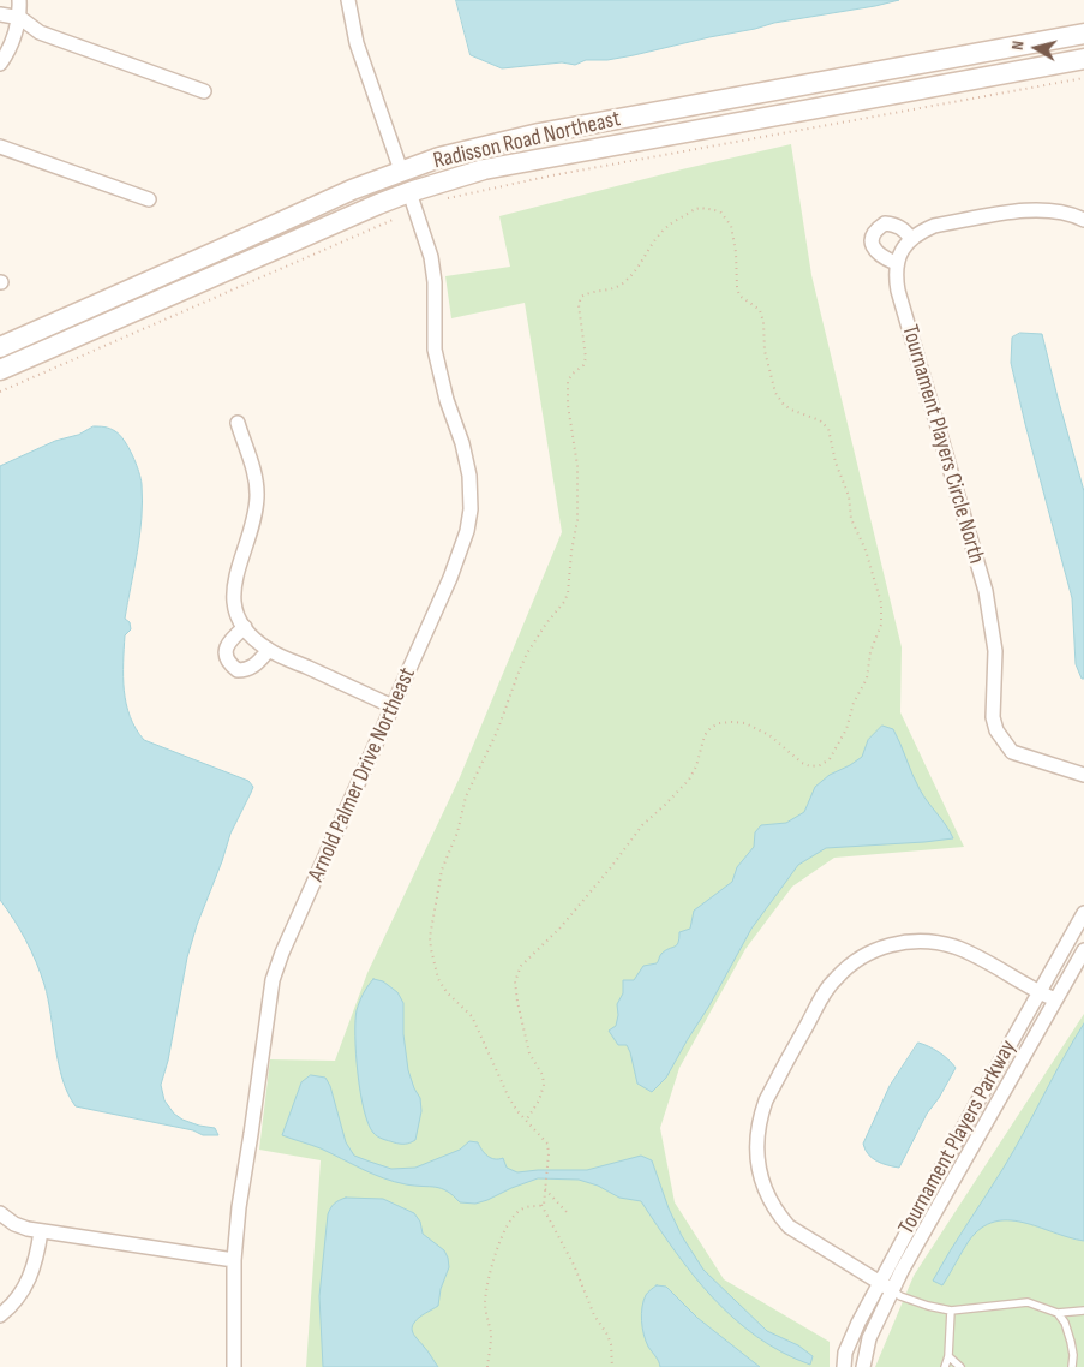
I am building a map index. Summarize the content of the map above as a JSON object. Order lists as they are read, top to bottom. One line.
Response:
{"streets":{"main road":["Radisson Road Northeast"],"street":["Tournament Players Circle North","Arnold Palmer Drive Northeast","Tournament Players Parkway"]},"crossings":[["Radisson Road Northeast","Arnold Palmer Drive Northeast"]],"north":"left"}
